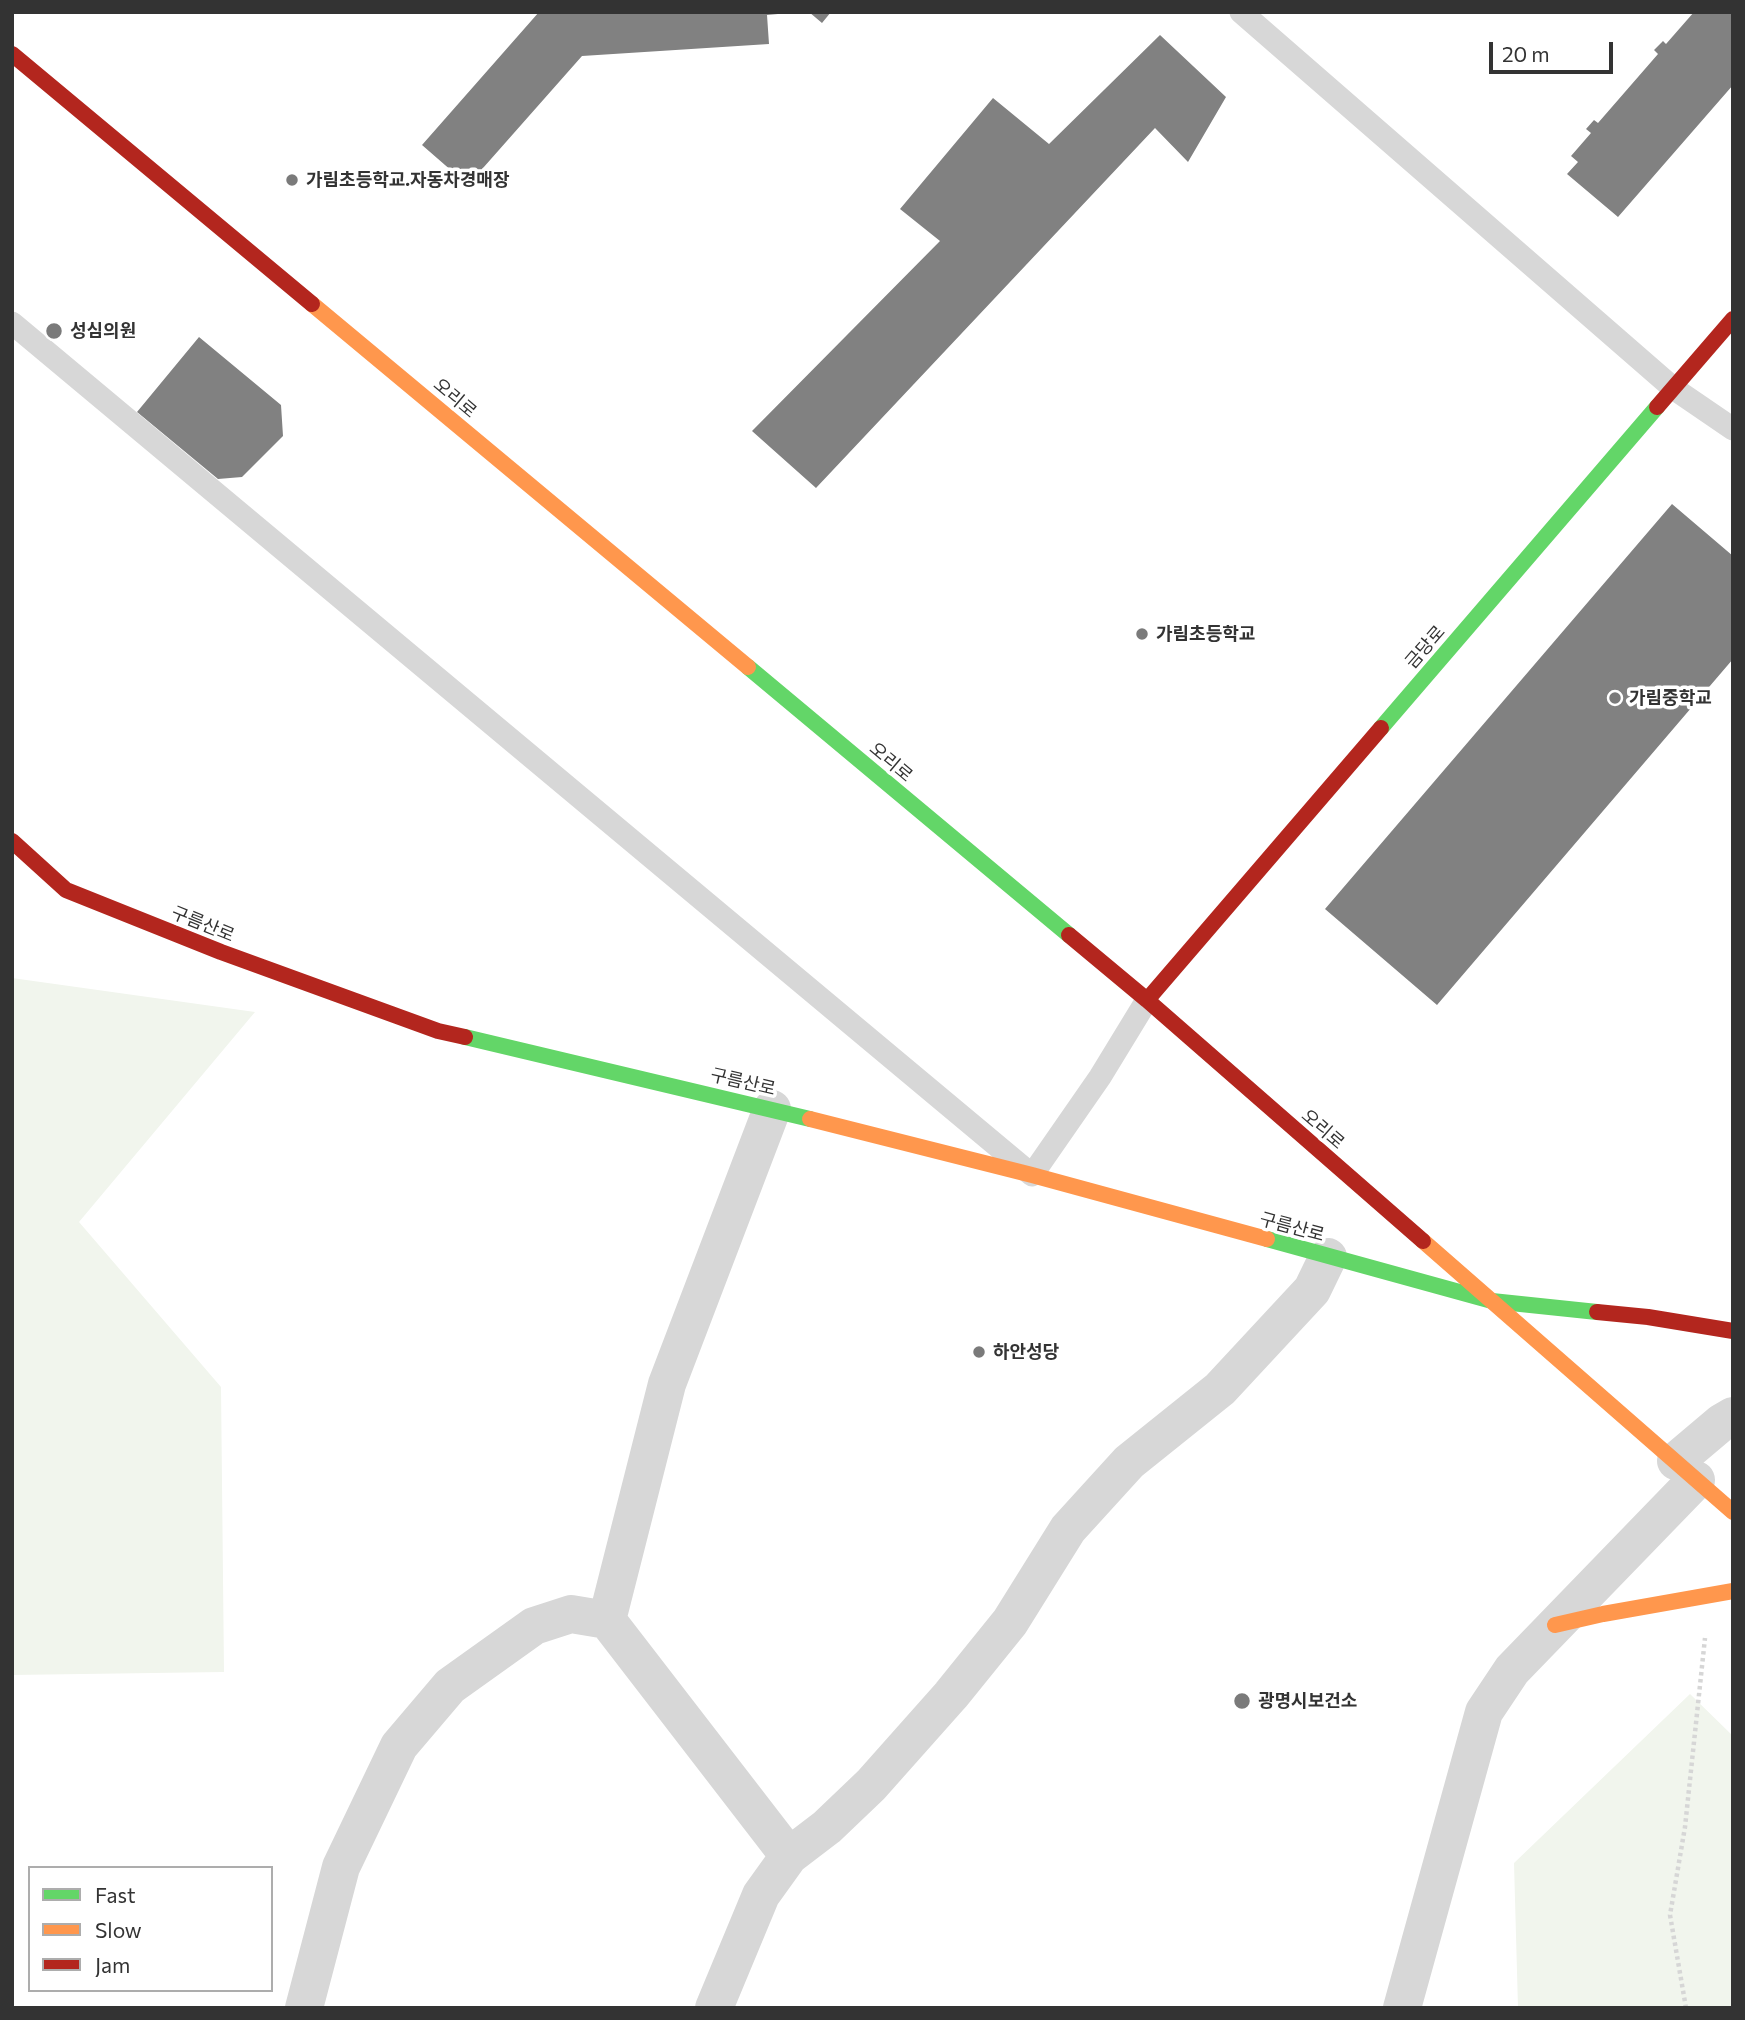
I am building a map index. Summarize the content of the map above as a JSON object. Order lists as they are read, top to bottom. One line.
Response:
{"streets":{"main road":["오리로","금당로","구름산로"]},"crossings":[["오리로","금당로"],["오리로","구름산로"]],"places":["가림초등학교.자동차경매장","성심의원","가림초등학교","가림중학교","하안성당","광명시보건소"],"legend":["Fast","Slow","Jam"],"scale_bar":"20 m"}
